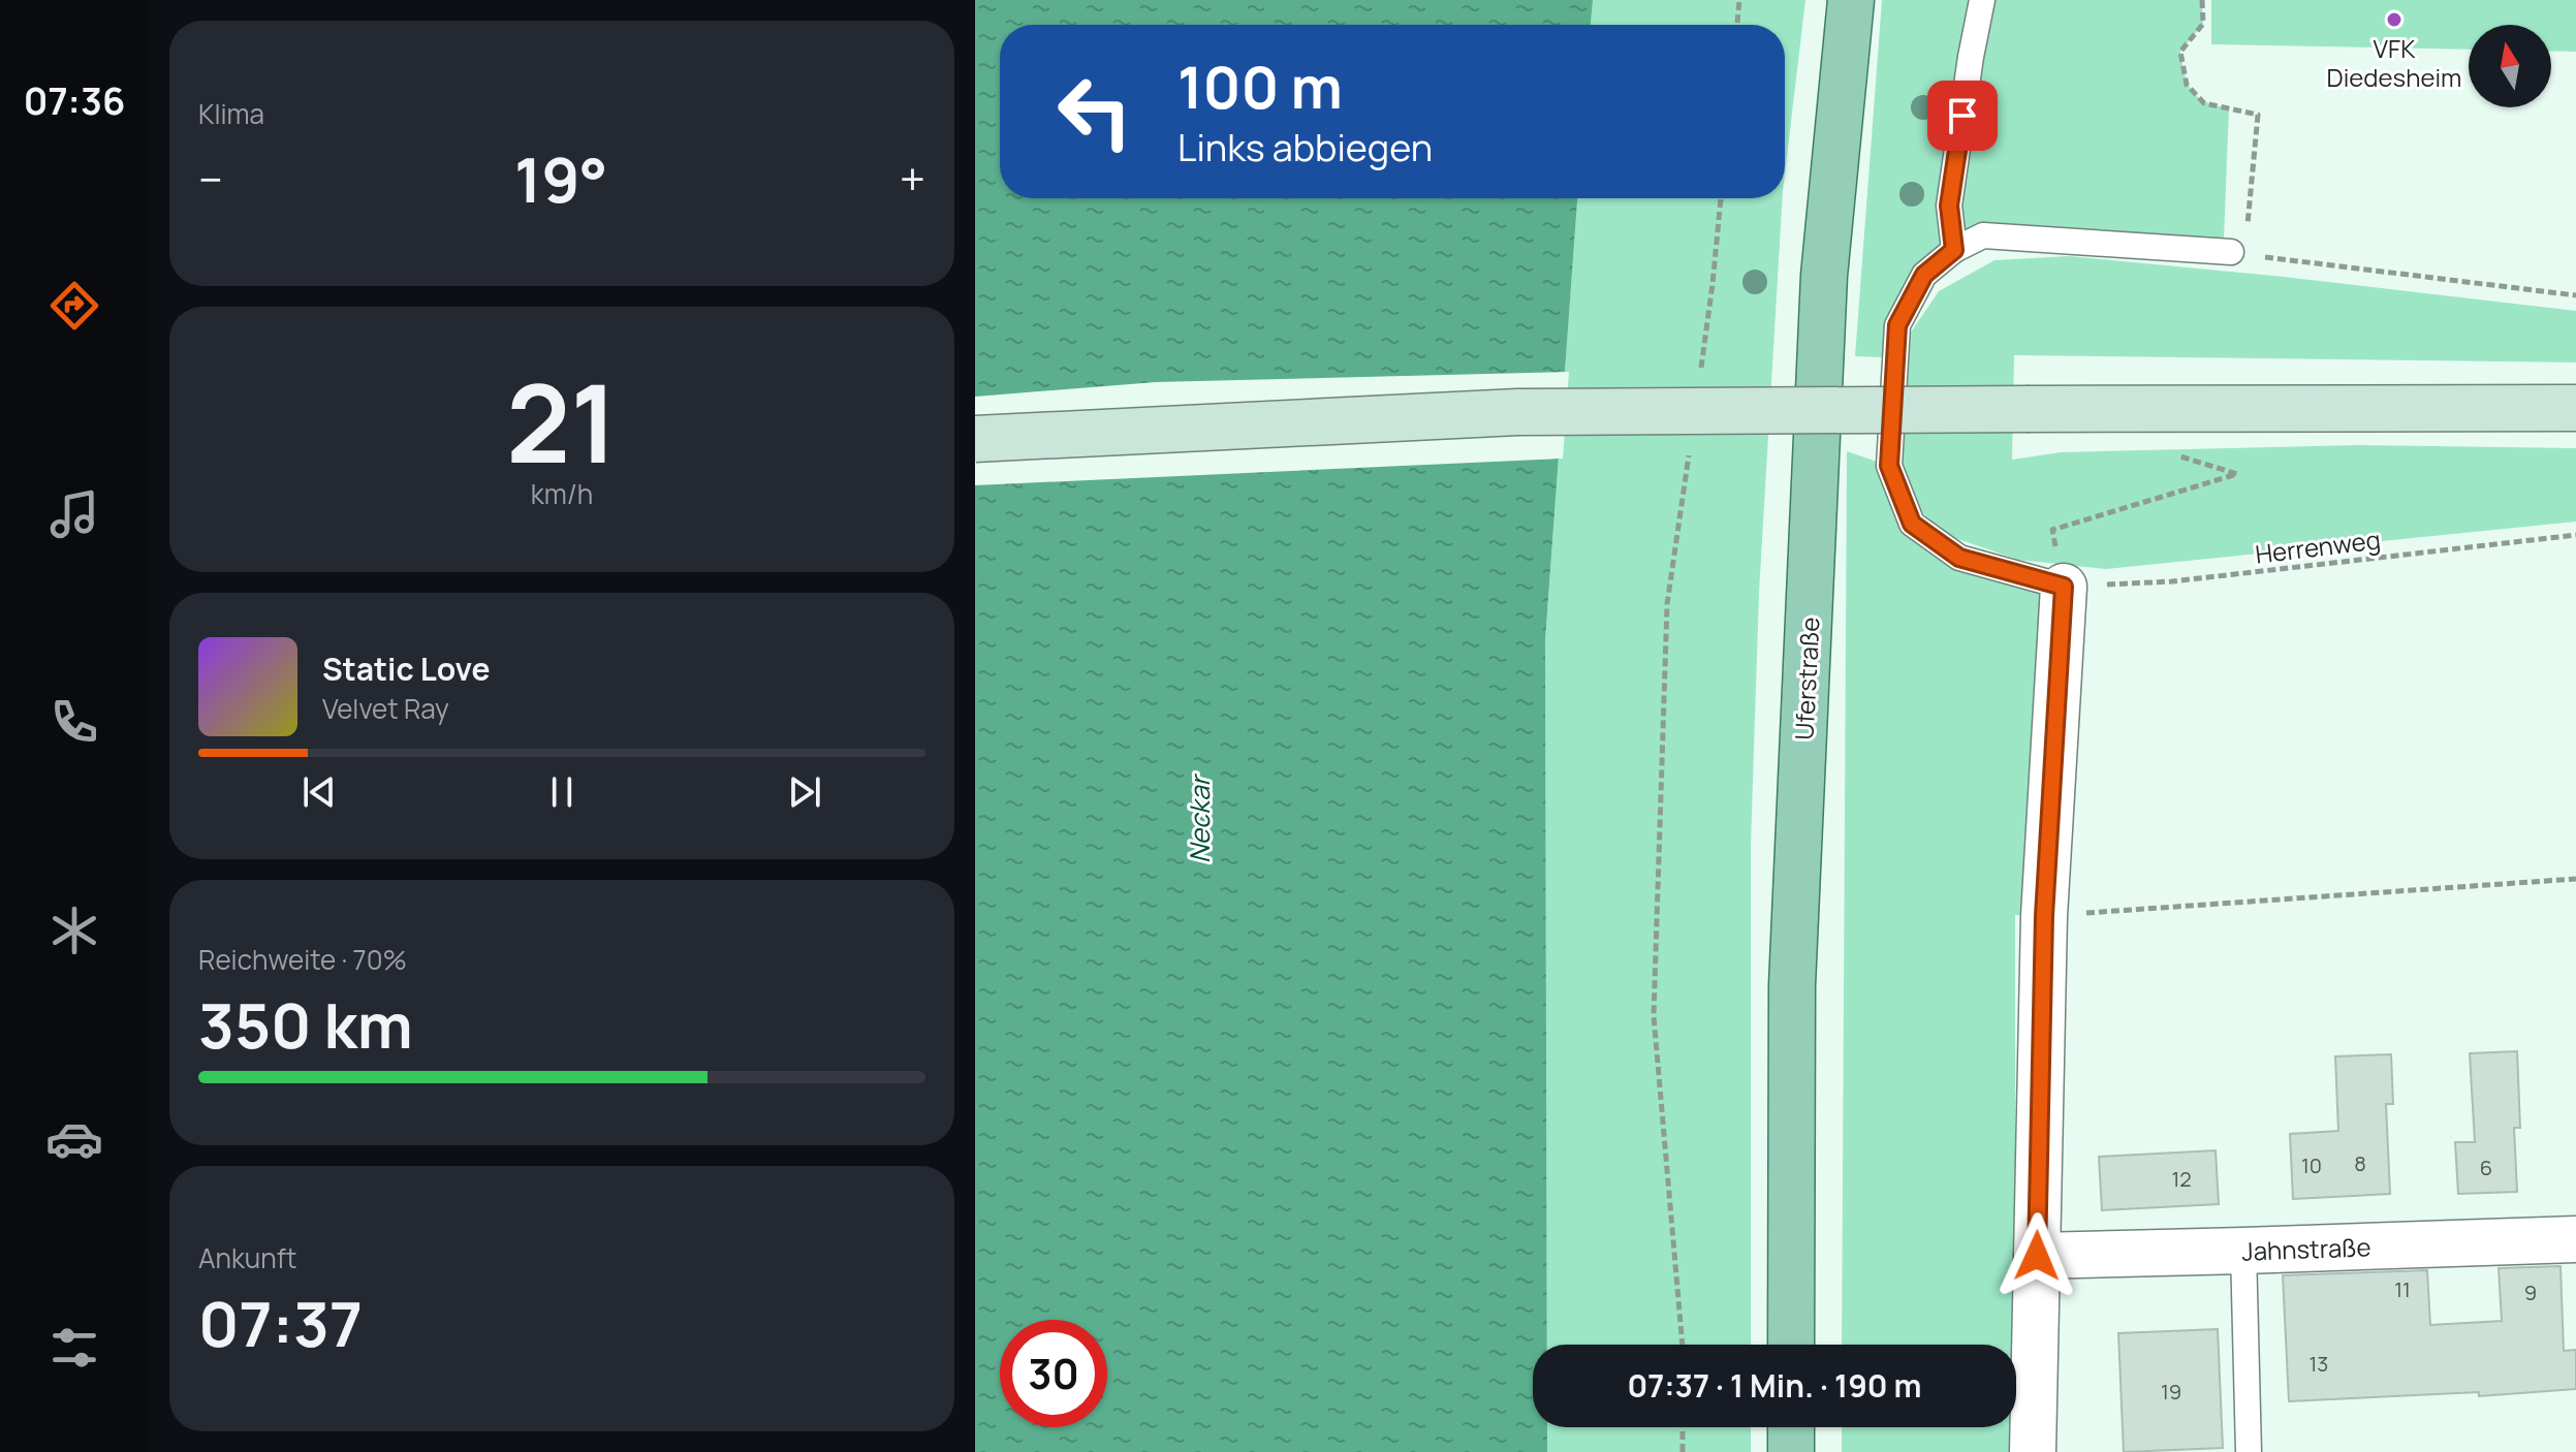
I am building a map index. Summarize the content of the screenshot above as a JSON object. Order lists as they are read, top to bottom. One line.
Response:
{"streets":{"main road":["Uferstraße"],"street":["Jahnstraße"],"path":["Herrenweg"]},"water":["Neckar"],"places":["VFK Diedesheim"],"house_numbers":["8","10","6","12","11","9","13","19"],"north":"top","page":{"tabs":"07:36","tile":["Klima",["21","km/h"],["Reichweite · 70%","350 km"],["Ankunft","07:37"]],"turn":["100 m","Links abbiegen"],"heat":["−","19°","+"],"song":["Static Love","Velvet Ray"],"limit":"30","trip":"07:37 · 1 Min. · 190 m"}}
